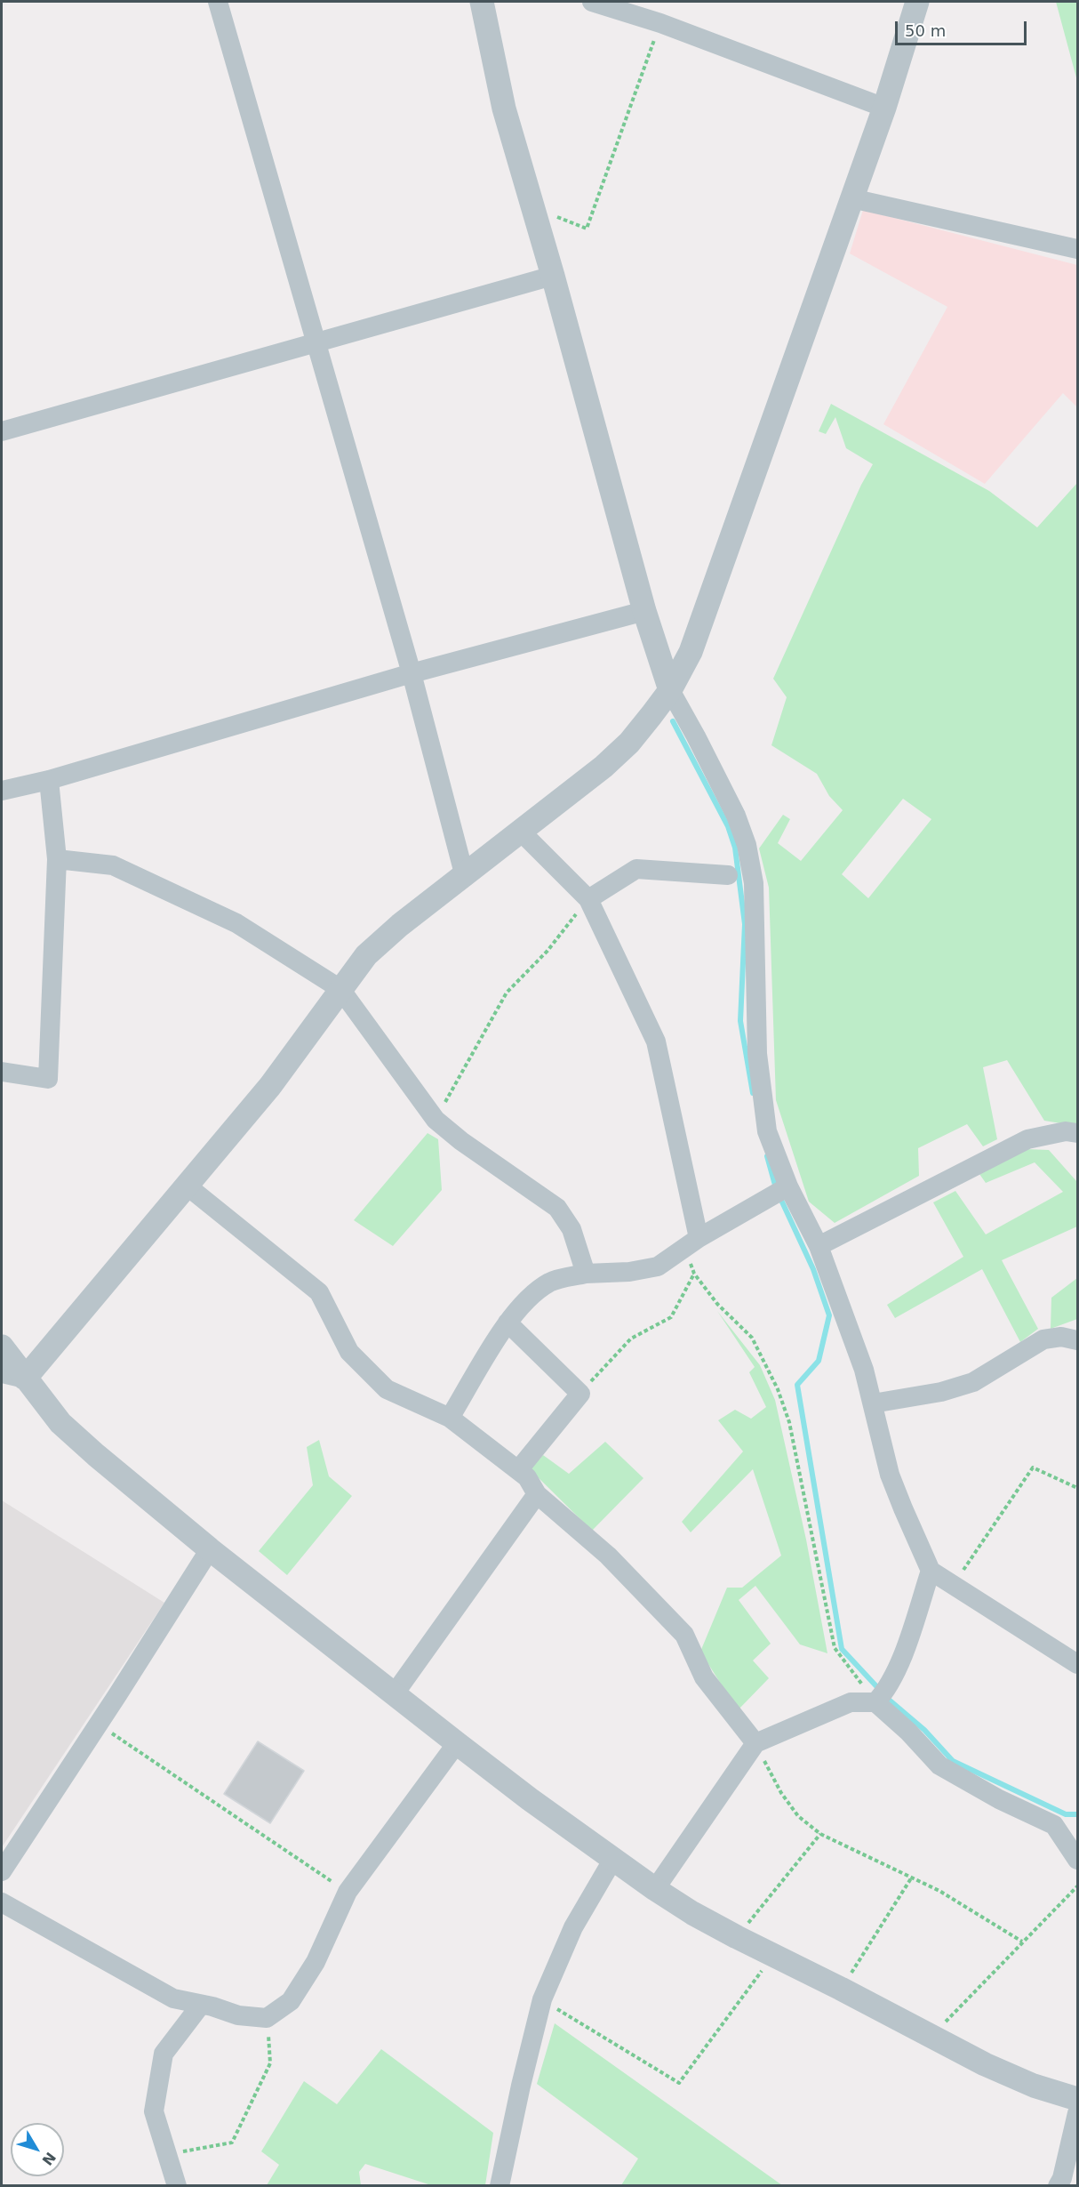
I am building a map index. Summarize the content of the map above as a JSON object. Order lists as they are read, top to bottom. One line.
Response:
{"scale_bar":"50 m","north":"bottom right"}
